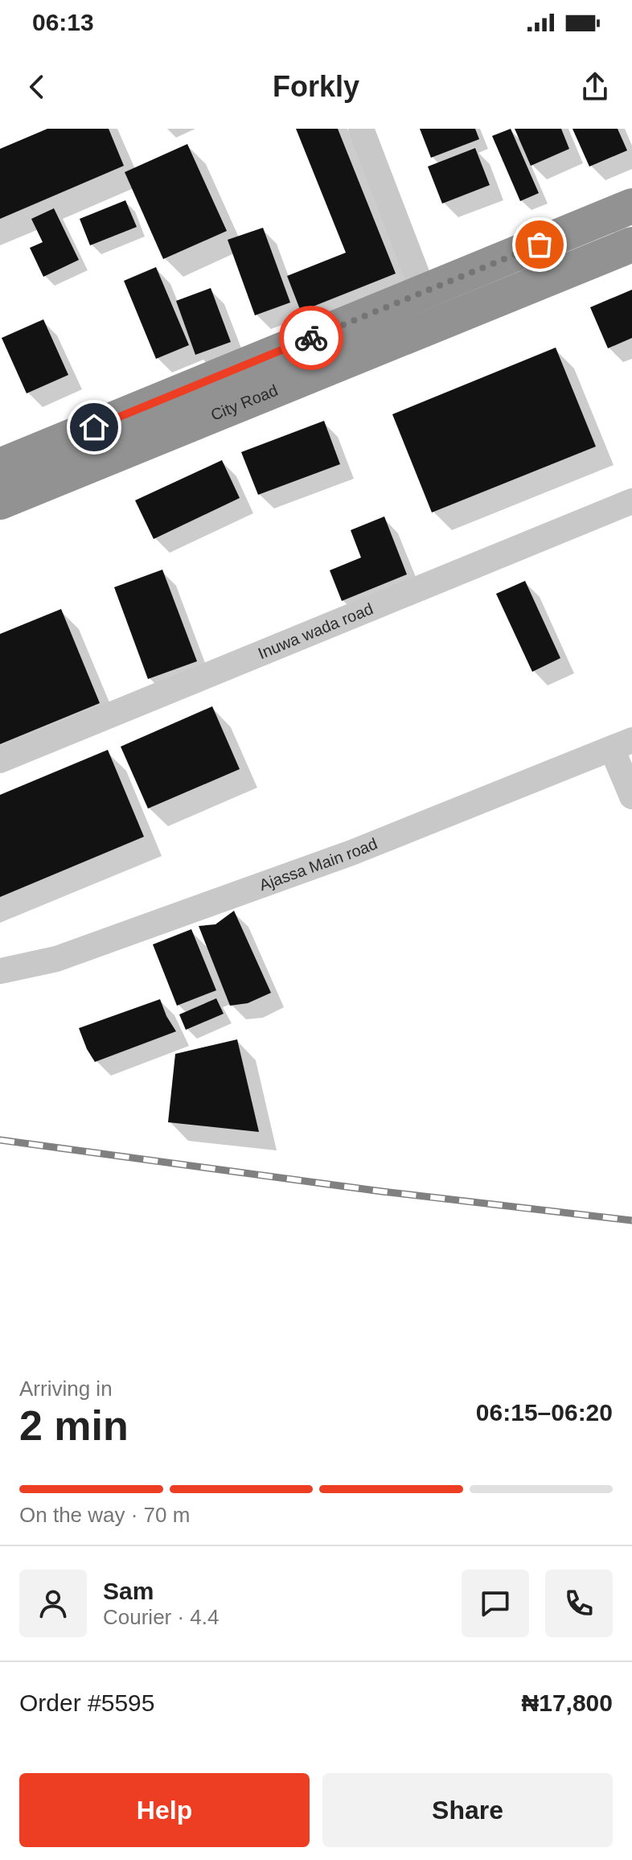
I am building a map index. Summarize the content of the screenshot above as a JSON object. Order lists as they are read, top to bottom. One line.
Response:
{"streets":{"highway":["City Road"],"street":["Inuwa wada road","Ajassa Main road"]},"page":{"status":"06:13","header":"Forkly","heading":["2 min","Arriving in","06:15–06:20"],"panel":["Sam","Courier · 4.4","Order #5595","₦17,800"],"bar":"On the way · 70 m","buttons":["Help","Share"]}}
